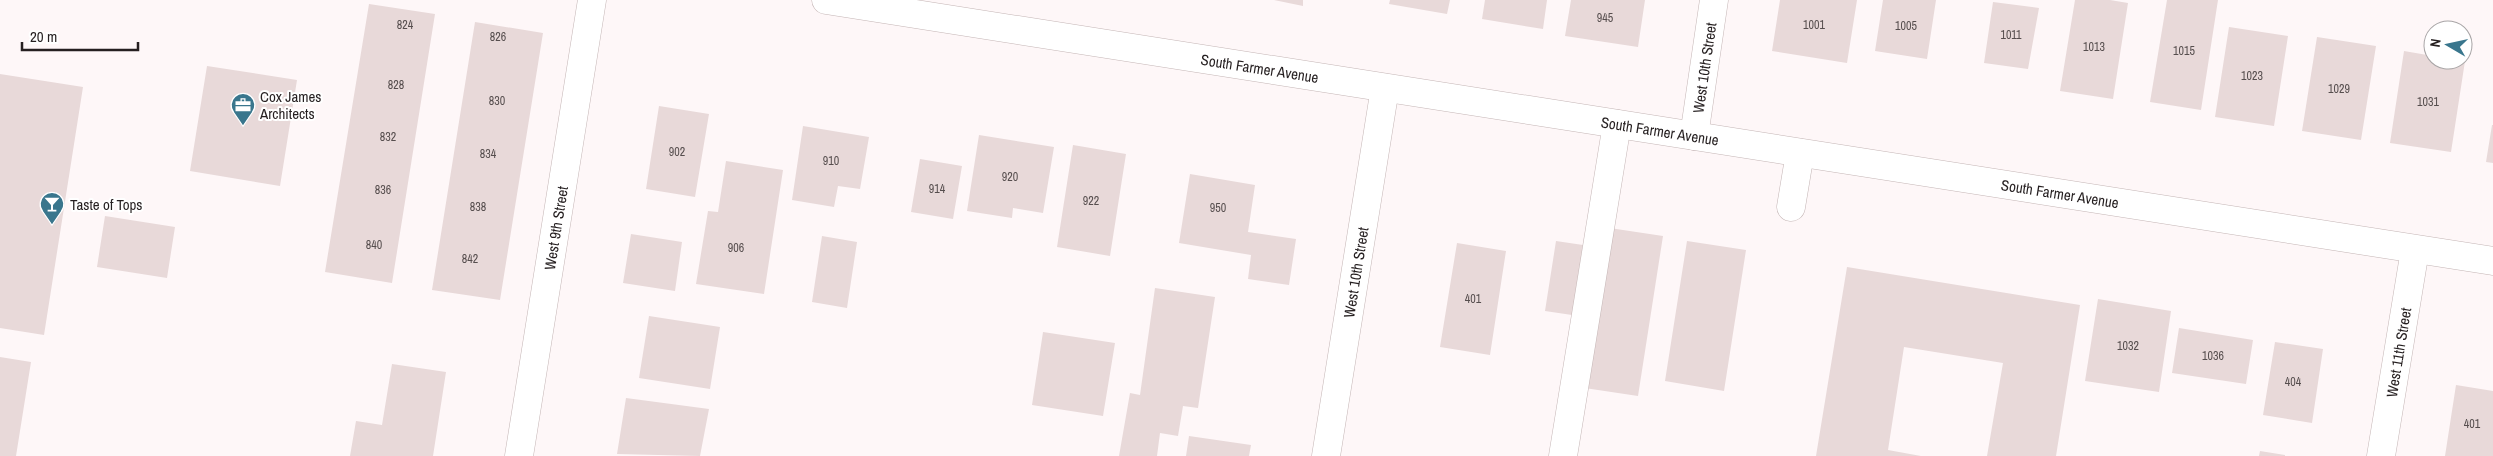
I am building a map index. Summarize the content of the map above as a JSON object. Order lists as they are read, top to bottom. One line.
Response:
{"streets":{"street":["South Farmer Avenue","West 10th Street","West 9th Street","West 11th Street"]},"crossings":[["South Farmer Avenue","West 10th Street"],["South Farmer Avenue","West 11th Street"]],"places":{"office":["Cox James Architects"],"bar":["Taste of Tops"]},"house_numbers":["945","824","1001","1005","1011","826","1013","1015","1023","828","1029","830","1031","832","902","834","910","920","914","836","922","838","950","840","906","842","401","1032","1036","404","401"],"scale_bar":"20 m","north":"left"}
